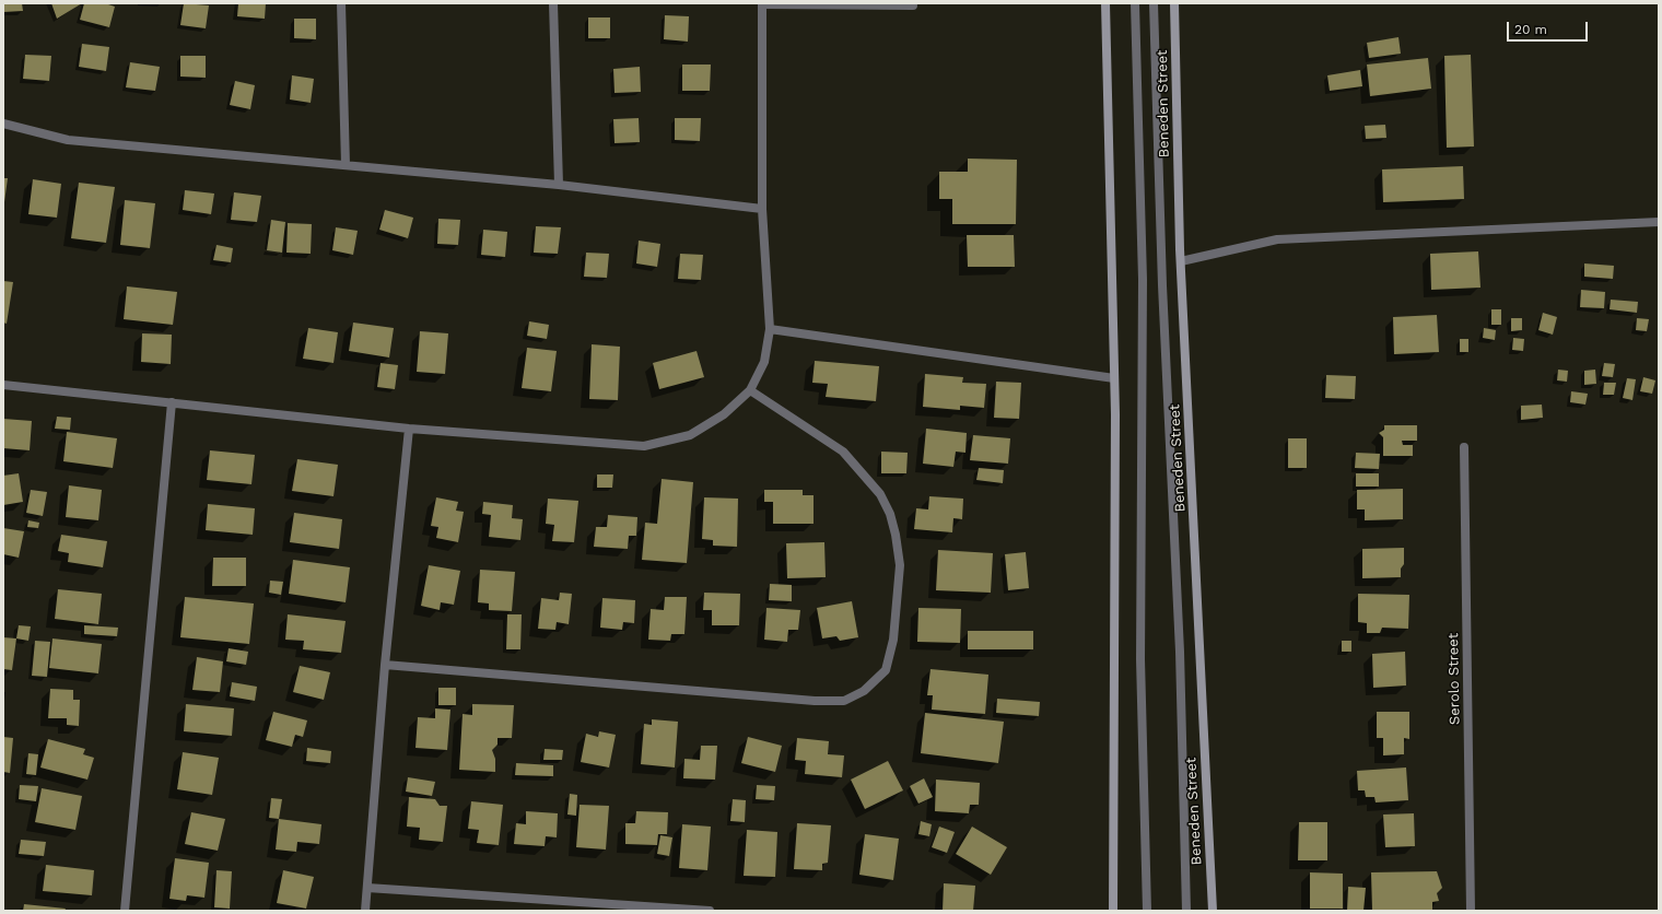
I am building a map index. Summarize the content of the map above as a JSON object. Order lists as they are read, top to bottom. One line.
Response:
{"streets":{"main road":["Beneden Street"],"street":["Serolo Street"]},"scale_bar":"20 m"}
